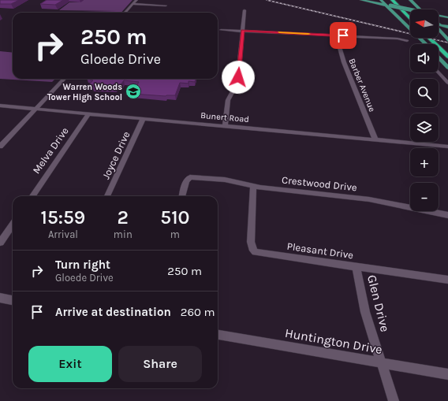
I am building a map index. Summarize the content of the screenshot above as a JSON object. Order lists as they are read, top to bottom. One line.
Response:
{"streets":{"street":["Barber Avenue","Bunert Road","Melva Drive","Joyce Drive","Crestwood Drive","Pleasant Drive","Glen Drive","Huntington Drive"]},"crossings":[["Barber Avenue","Bunert Road"],["Bunert Road","Melva Drive"],["Bunert Road","Joyce Drive"],["Crestwood Drive","Pleasant Drive"],["Pleasant Drive","Glen Drive"],["Glen Drive","Huntington Drive"]],"places":{"school or university":["Warren Woods Tower High School"]},"north":"left","page":{"map_buttons":["+","−"],"turn":["250 m","Gloede Drive"],"eta":["15:59","Arrival","2","min","510","m"],"list":[{"name":"Turn right","note":"Gloede Drive","value":"250 m"},{"name":"Arrive at destination","value":"260 m"}],"buttons":["Exit","Share"]}}
